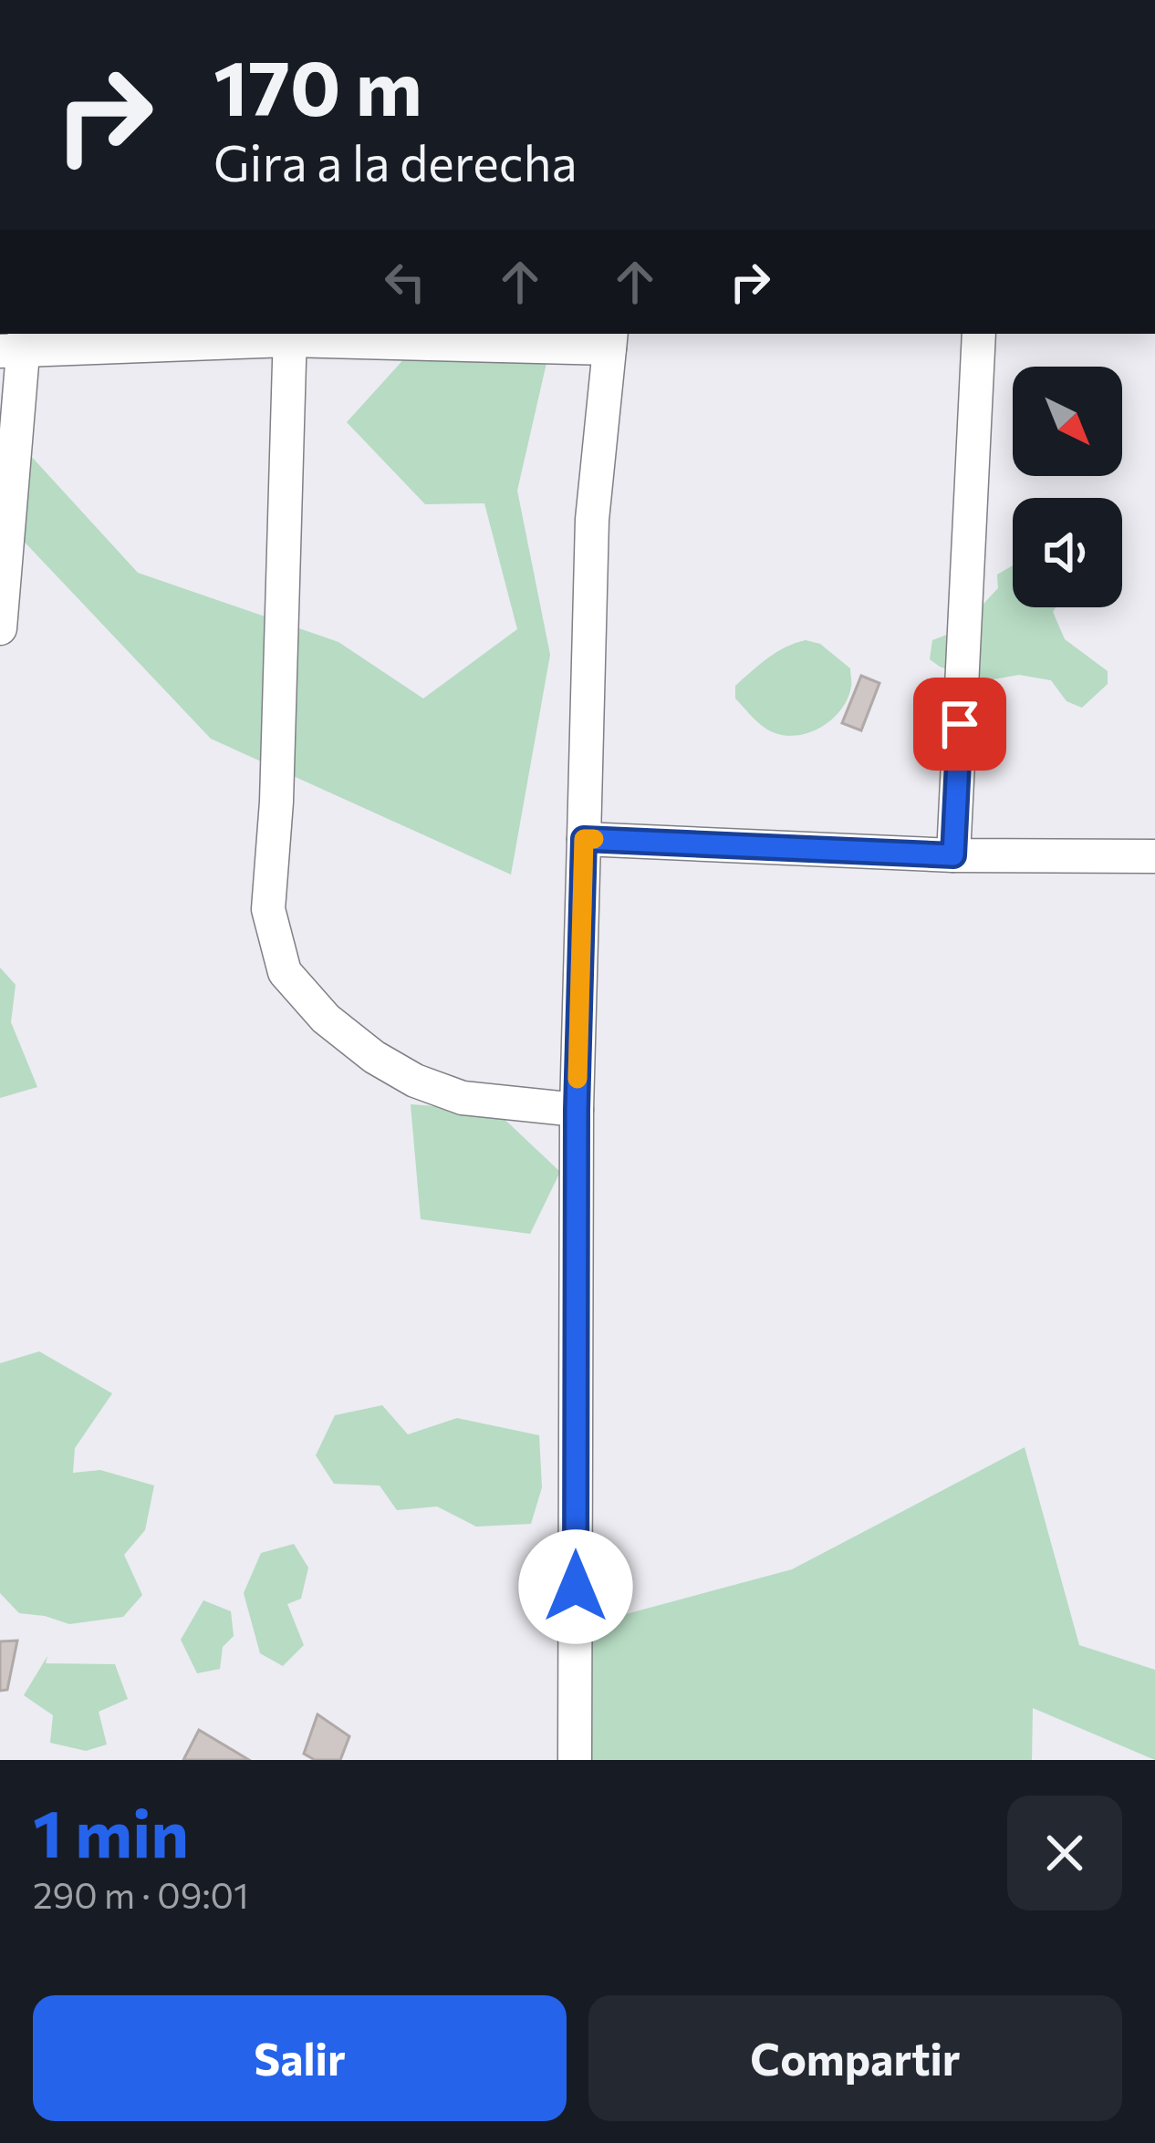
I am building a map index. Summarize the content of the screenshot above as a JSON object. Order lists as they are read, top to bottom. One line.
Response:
{"north":"bottom right","page":{"turn":["170 m","Gira a la derecha"],"heading":["1 min","290 m · 09:01"],"buttons":["Salir","Compartir"]}}
